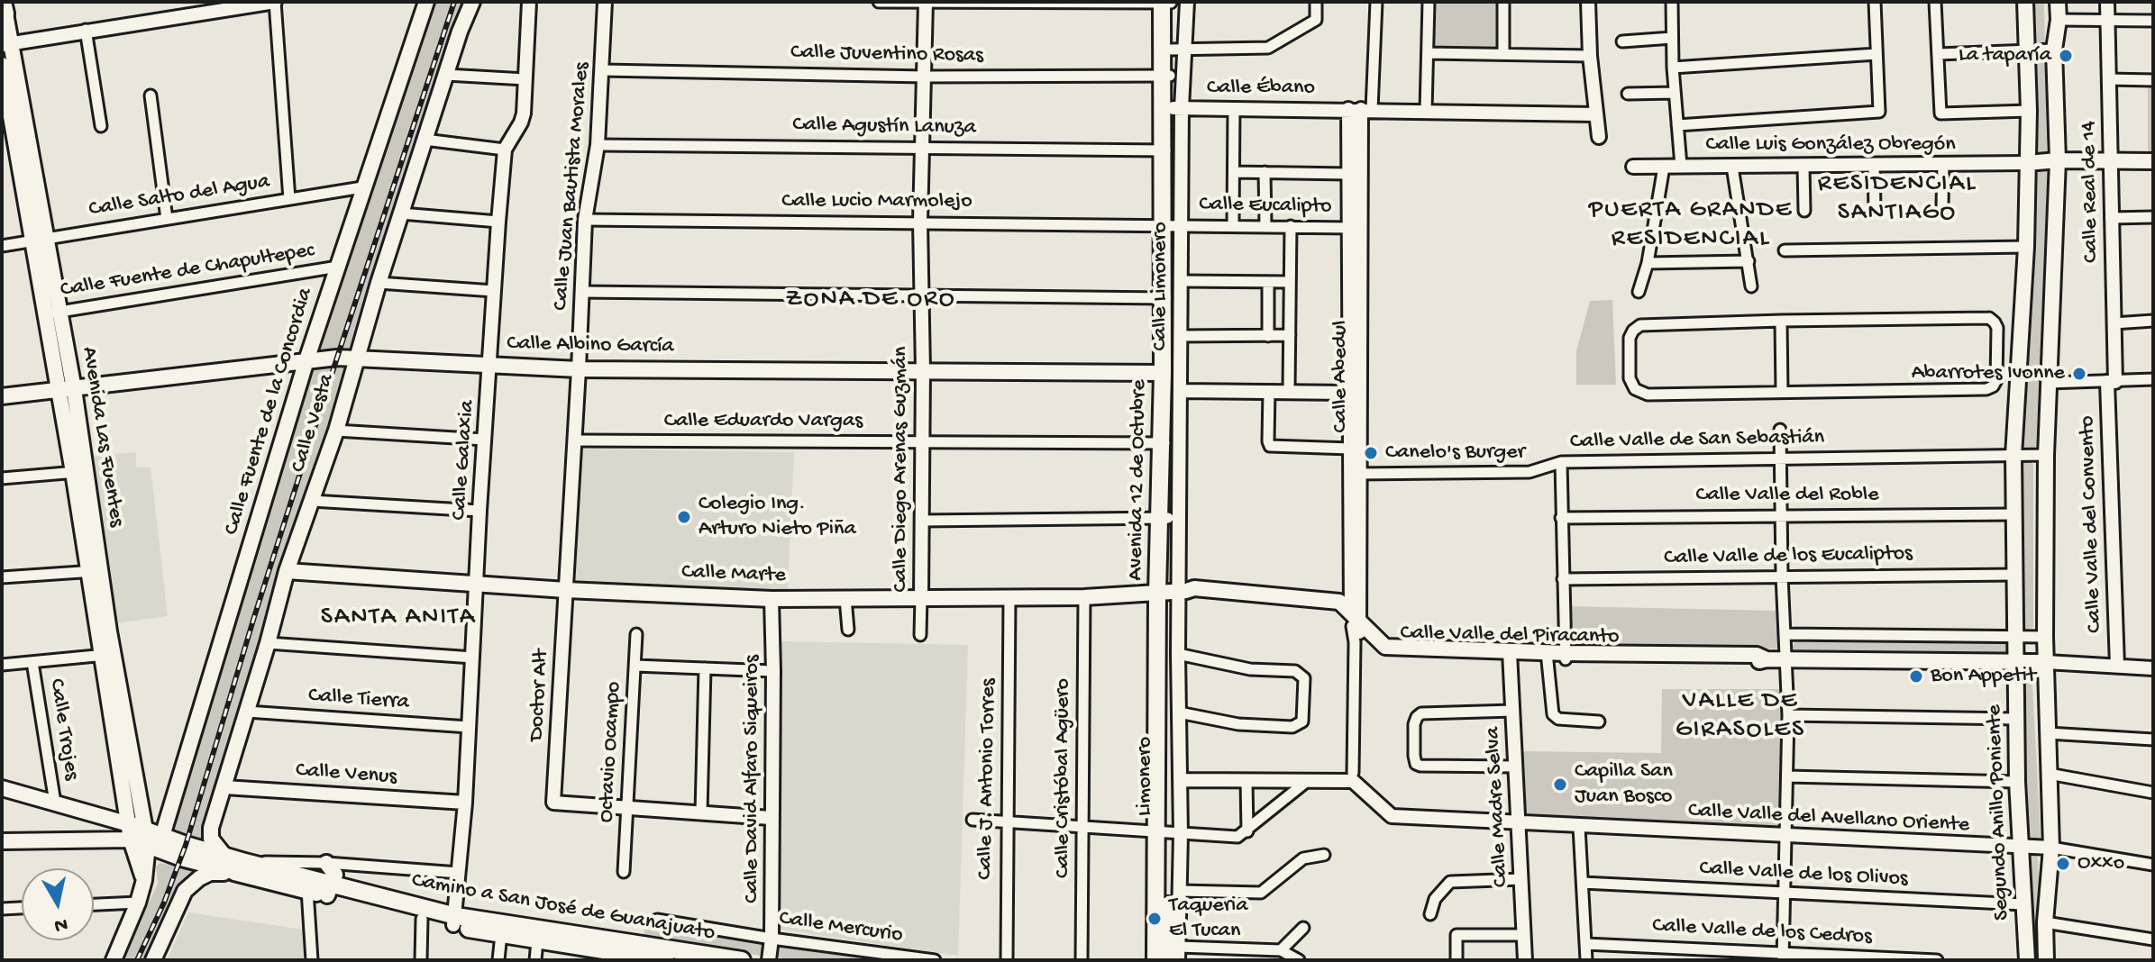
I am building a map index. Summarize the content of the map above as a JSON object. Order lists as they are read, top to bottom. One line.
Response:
{"streets":{"main road":["Calle Albino García","Calle Fuente de la Concordia","Calle Vesta","Avenida Las Fuentes","Avenida 12 de Octubre","Calle Marte","Calle Valle del Piracanto","Limonero","Segundo Anillo Poniente","Camino a San José de Guanajuato"],"street":["Calle Juventino Rosas","Calle Ébano","Calle Agustín Lanuza","Calle Luis González Obregón","Calle Juan Bautista Morales","Calle Real de 14","Calle Salto del Agua","Calle Lucio Marmolejo","Calle Eucalipto","Calle Fuente de Chapultepec","Calle Limonero","Calle Abedul","Calle Eduardo Vargas","Calle Valle de San Sebastián","Calle Galaxia","Calle Diego Arenas Guzmán","Calle Valle del Roble","Calle Valle del Convento","Calle Valle de los Eucaliptos","Doctor Alt","Calle Tierra","Calle Trojes","Octavio Ocampo","Calle Venus","Calle Cristóbal Agüero","Calle David Alfaro Siqueiros","Calle J. Antonio Torres","Calle Madre Selva","Calle Valle del Avellano Oriente","Calle Valle de los Olivos","Calle Mercurio","Calle Valle de los Cedros"]},"crossings":[["Calle Juventino Rosas","Calle Juan Bautista Morales"],["Calle Juventino Rosas","Calle Diego Arenas Guzmán"],["Calle Juventino Rosas","Avenida 12 de Octubre"],["Calle Ébano","Calle Limonero"],["Calle Ébano","Calle Abedul"],["Calle Ébano","Avenida 12 de Octubre"],["Calle Agustín Lanuza","Calle Juan Bautista Morales"],["Calle Agustín Lanuza","Calle Diego Arenas Guzmán"],["Calle Agustín Lanuza","Avenida 12 de Octubre"],["Calle Luis González Obregón","Segundo Anillo Poniente"],["Calle Juan Bautista Morales","Calle Lucio Marmolejo"],["Calle Juan Bautista Morales","Calle Albino García"],["Calle Juan Bautista Morales","Calle Eduardo Vargas"],["Calle Juan Bautista Morales","Calle Marte"],["Calle Juan Bautista Morales","Doctor Alt"],["Calle Real de 14","Calle Valle del Convento"],["Calle Salto del Agua","Calle Fuente de la Concordia"],["Calle Salto del Agua","Avenida Las Fuentes"],["Calle Lucio Marmolejo","Calle Eucalipto"],["Calle Lucio Marmolejo","Calle Limonero"],["Calle Lucio Marmolejo","Calle Diego Arenas Guzmán"],["Calle Lucio Marmolejo","Avenida 12 de Octubre"],["Calle Eucalipto","Calle Limonero"],["Calle Eucalipto","Calle Abedul"],["Calle Eucalipto","Avenida 12 de Octubre"],["Calle Fuente de Chapultepec","Calle Fuente de la Concordia"],["Calle Fuente de Chapultepec","Avenida Las Fuentes"],["Calle Limonero","Calle Albino García"],["Calle Limonero","Avenida 12 de Octubre"],["Calle Limonero","Calle Marte"],["Calle Limonero","Calle Valle del Piracanto"],["Calle Limonero","Limonero"],["Calle Albino García","Calle Fuente de la Concordia"],["Calle Albino García","Calle Vesta"],["Calle Albino García","Avenida Las Fuentes"],["Calle Albino García","Calle Galaxia"],["Calle Albino García","Calle Diego Arenas Guzmán"],["Calle Albino García","Avenida 12 de Octubre"],["Calle Abedul","Calle Valle de San Sebastián"],["Calle Abedul","Calle Valle del Piracanto"],["Calle Abedul","Calle Valle del Avellano Oriente"],["Calle Fuente de la Concordia","Avenida Las Fuentes"],["Calle Fuente de la Concordia","Camino a San José de Guanajuato"],["Calle Eduardo Vargas","Calle Diego Arenas Guzmán"],["Calle Eduardo Vargas","Avenida 12 de Octubre"],["Calle Vesta","Calle Marte"],["Calle Vesta","Calle Tierra"],["Calle Vesta","Calle Venus"],["Calle Vesta","Camino a San José de Guanajuato"],["Avenida Las Fuentes","Camino a San José de Guanajuato"],["Calle Valle de San Sebastián","Segundo Anillo Poniente"],["Calle Galaxia","Calle Marte"],["Calle Galaxia","Calle Tierra"],["Calle Galaxia","Calle Venus"],["Calle Galaxia","Camino a San José de Guanajuato"],["Calle Diego Arenas Guzmán","Calle Marte"],["Avenida 12 de Octubre","Calle Marte"],["Avenida 12 de Octubre","Calle Valle del Piracanto"],["Avenida 12 de Octubre","Limonero"],["Calle Valle del Roble","Segundo Anillo Poniente"],["Calle Valle de los Eucaliptos","Segundo Anillo Poniente"],["Calle Marte","Calle Valle del Piracanto"],["Calle Marte","Doctor Alt"],["Calle Marte","Calle Cristóbal Agüero"],["Calle Marte","Calle David Alfaro Siqueiros"],["Calle Marte","Calle J. Antonio Torres"],["Calle Valle del Piracanto","Calle Madre Selva"],["Calle Valle del Piracanto","Segundo Anillo Poniente"],["Doctor Alt","Octavio Ocampo"],["Calle David Alfaro Siqueiros","Calle Mercurio"],["Calle Madre Selva","Calle Valle del Avellano Oriente"],["Segundo Anillo Poniente","Calle Valle del Avellano Oriente"],["Segundo Anillo Poniente","Calle Valle de los Olivos"]],"districts":["RESIDENCIAL SANTIAGO","PUERTA GRANDE RESIDENCIAL","ZONA DE ORO","SANTA ANITA","VALLE DE GIRASOLES"],"places":["La taparía","Abarrotes Ivonne","Canelo's Burger","Colegio Ing. Arturo Nieto Piña","Bon Appetit","Capilla San Juan Bosco","Oxxo","Taqueria El Tucan"],"north":"bottom"}
